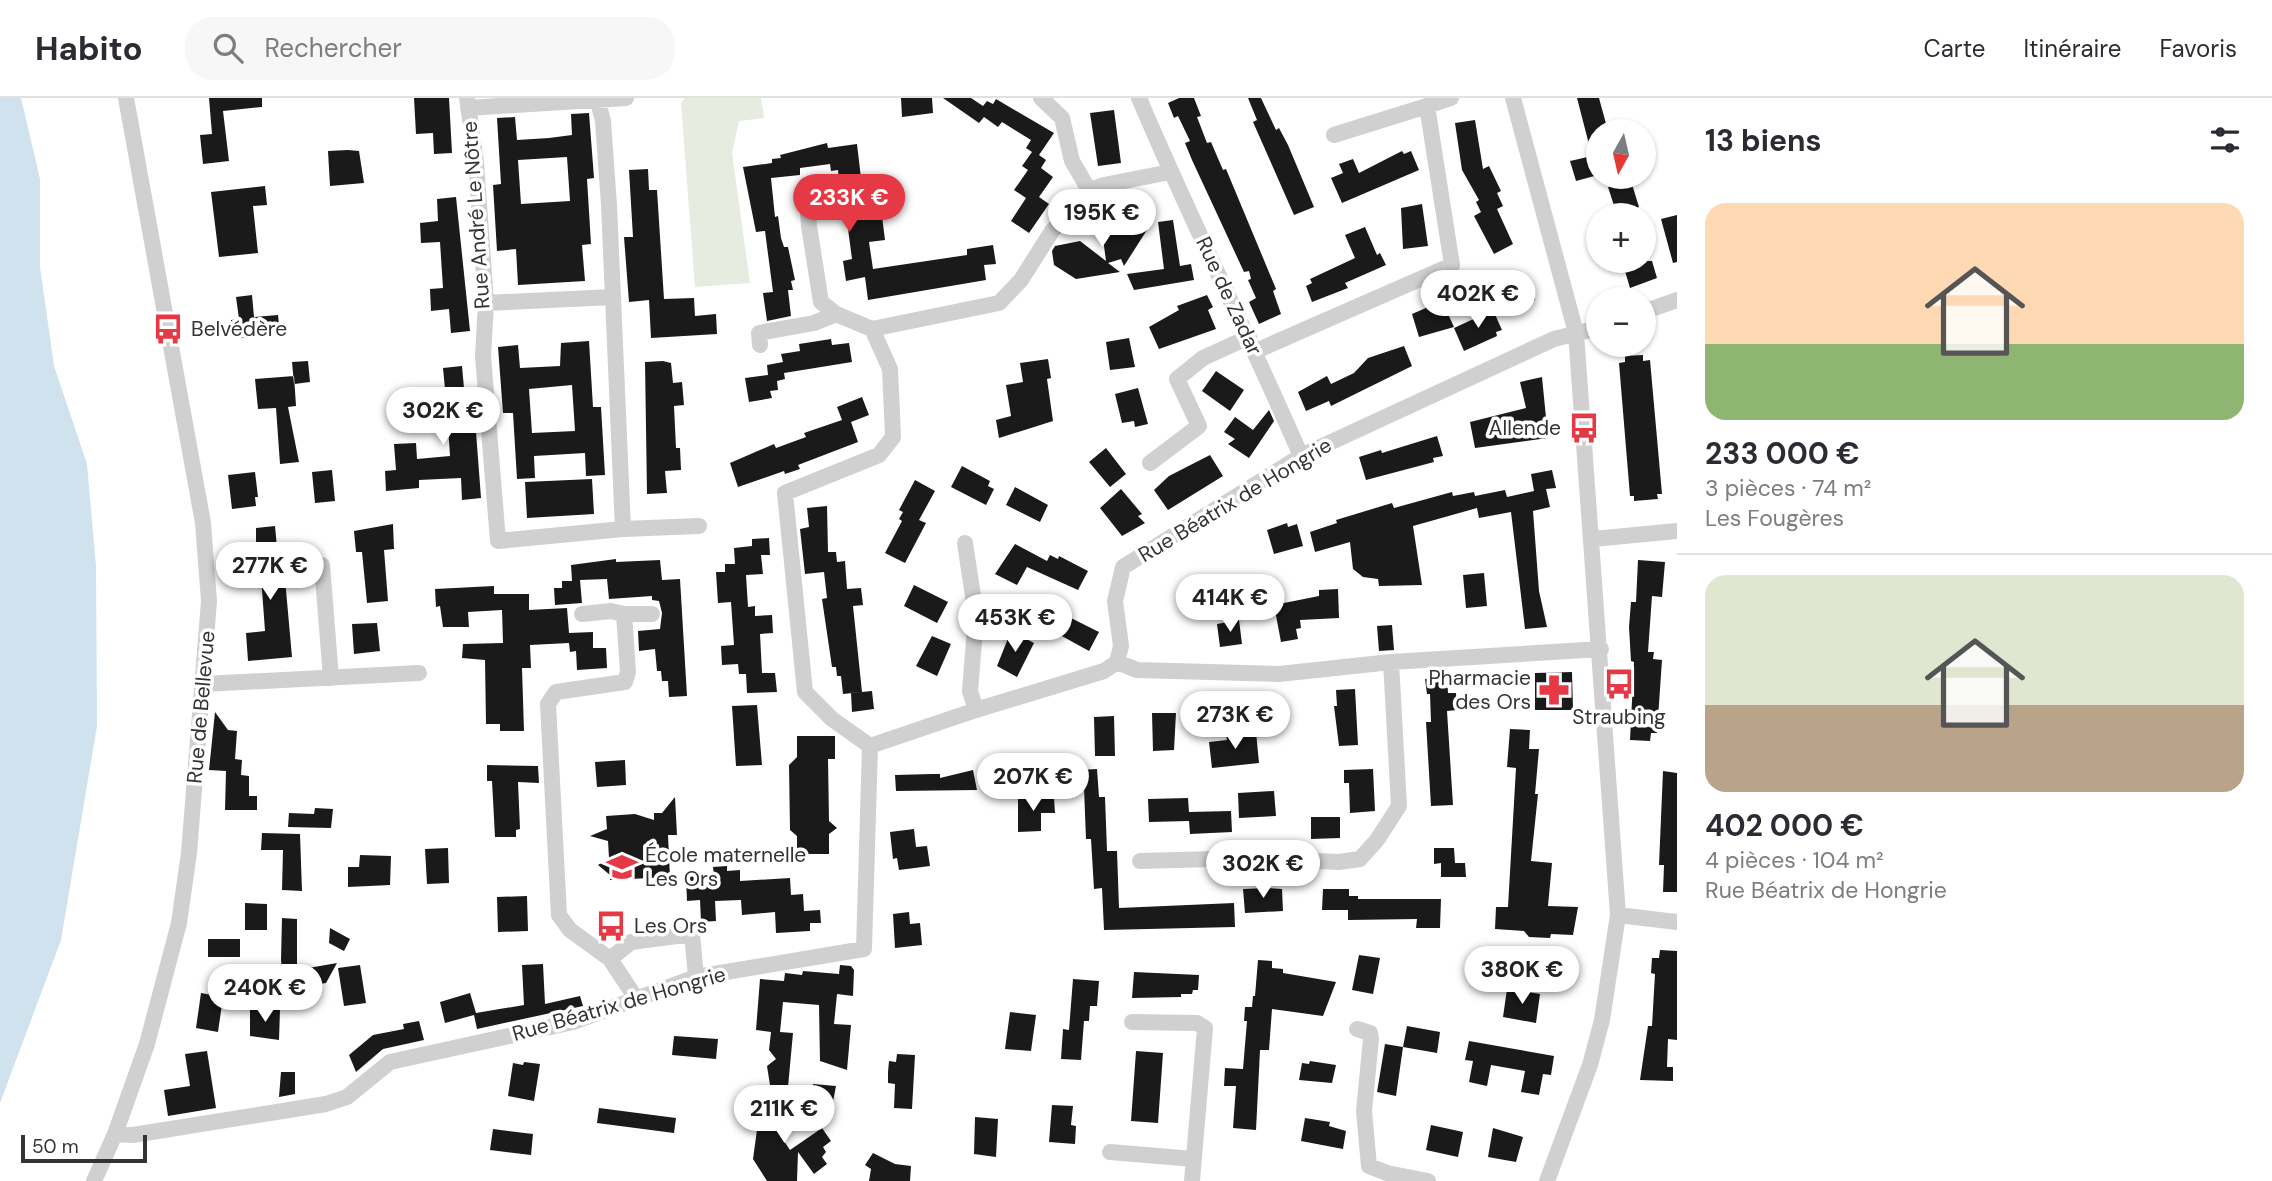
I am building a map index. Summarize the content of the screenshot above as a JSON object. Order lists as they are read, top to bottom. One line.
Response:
{"streets":{"street":["Rue André Le Nôtre","Rue de Zadar","Rue Béatrix de Hongrie","Rue de Bellevue"]},"crossings":[["Rue de Zadar","Rue Béatrix de Hongrie"],["Rue Béatrix de Hongrie","Rue de Bellevue"]],"places":{"bus stop":["Belvédère","Allende","Straubing","Les Ors"],"pharmacy":["Pharmacie des Ors"],"school or university":["École maternelle Les Ors"]},"scale_bar":"50 m","north":"bottom","page":{"header":"Habito","search":"Rechercher","nav":["Carte","Itinéraire","Favoris"],"heading":"13 biens","map_buttons":["+","−"],"price":["233K €","195K €","402K €","302K €","277K €","414K €","453K €","273K €","207K €","302K €","380K €","240K €","211K €"],"list":[{"name":"233 000 €","note":"3 pièces · 74 m² · Les Fougères"},{"name":"402 000 €","note":"4 pièces · 104 m² · Rue Béatrix de Hongrie"}],"scale":"50 m"}}
